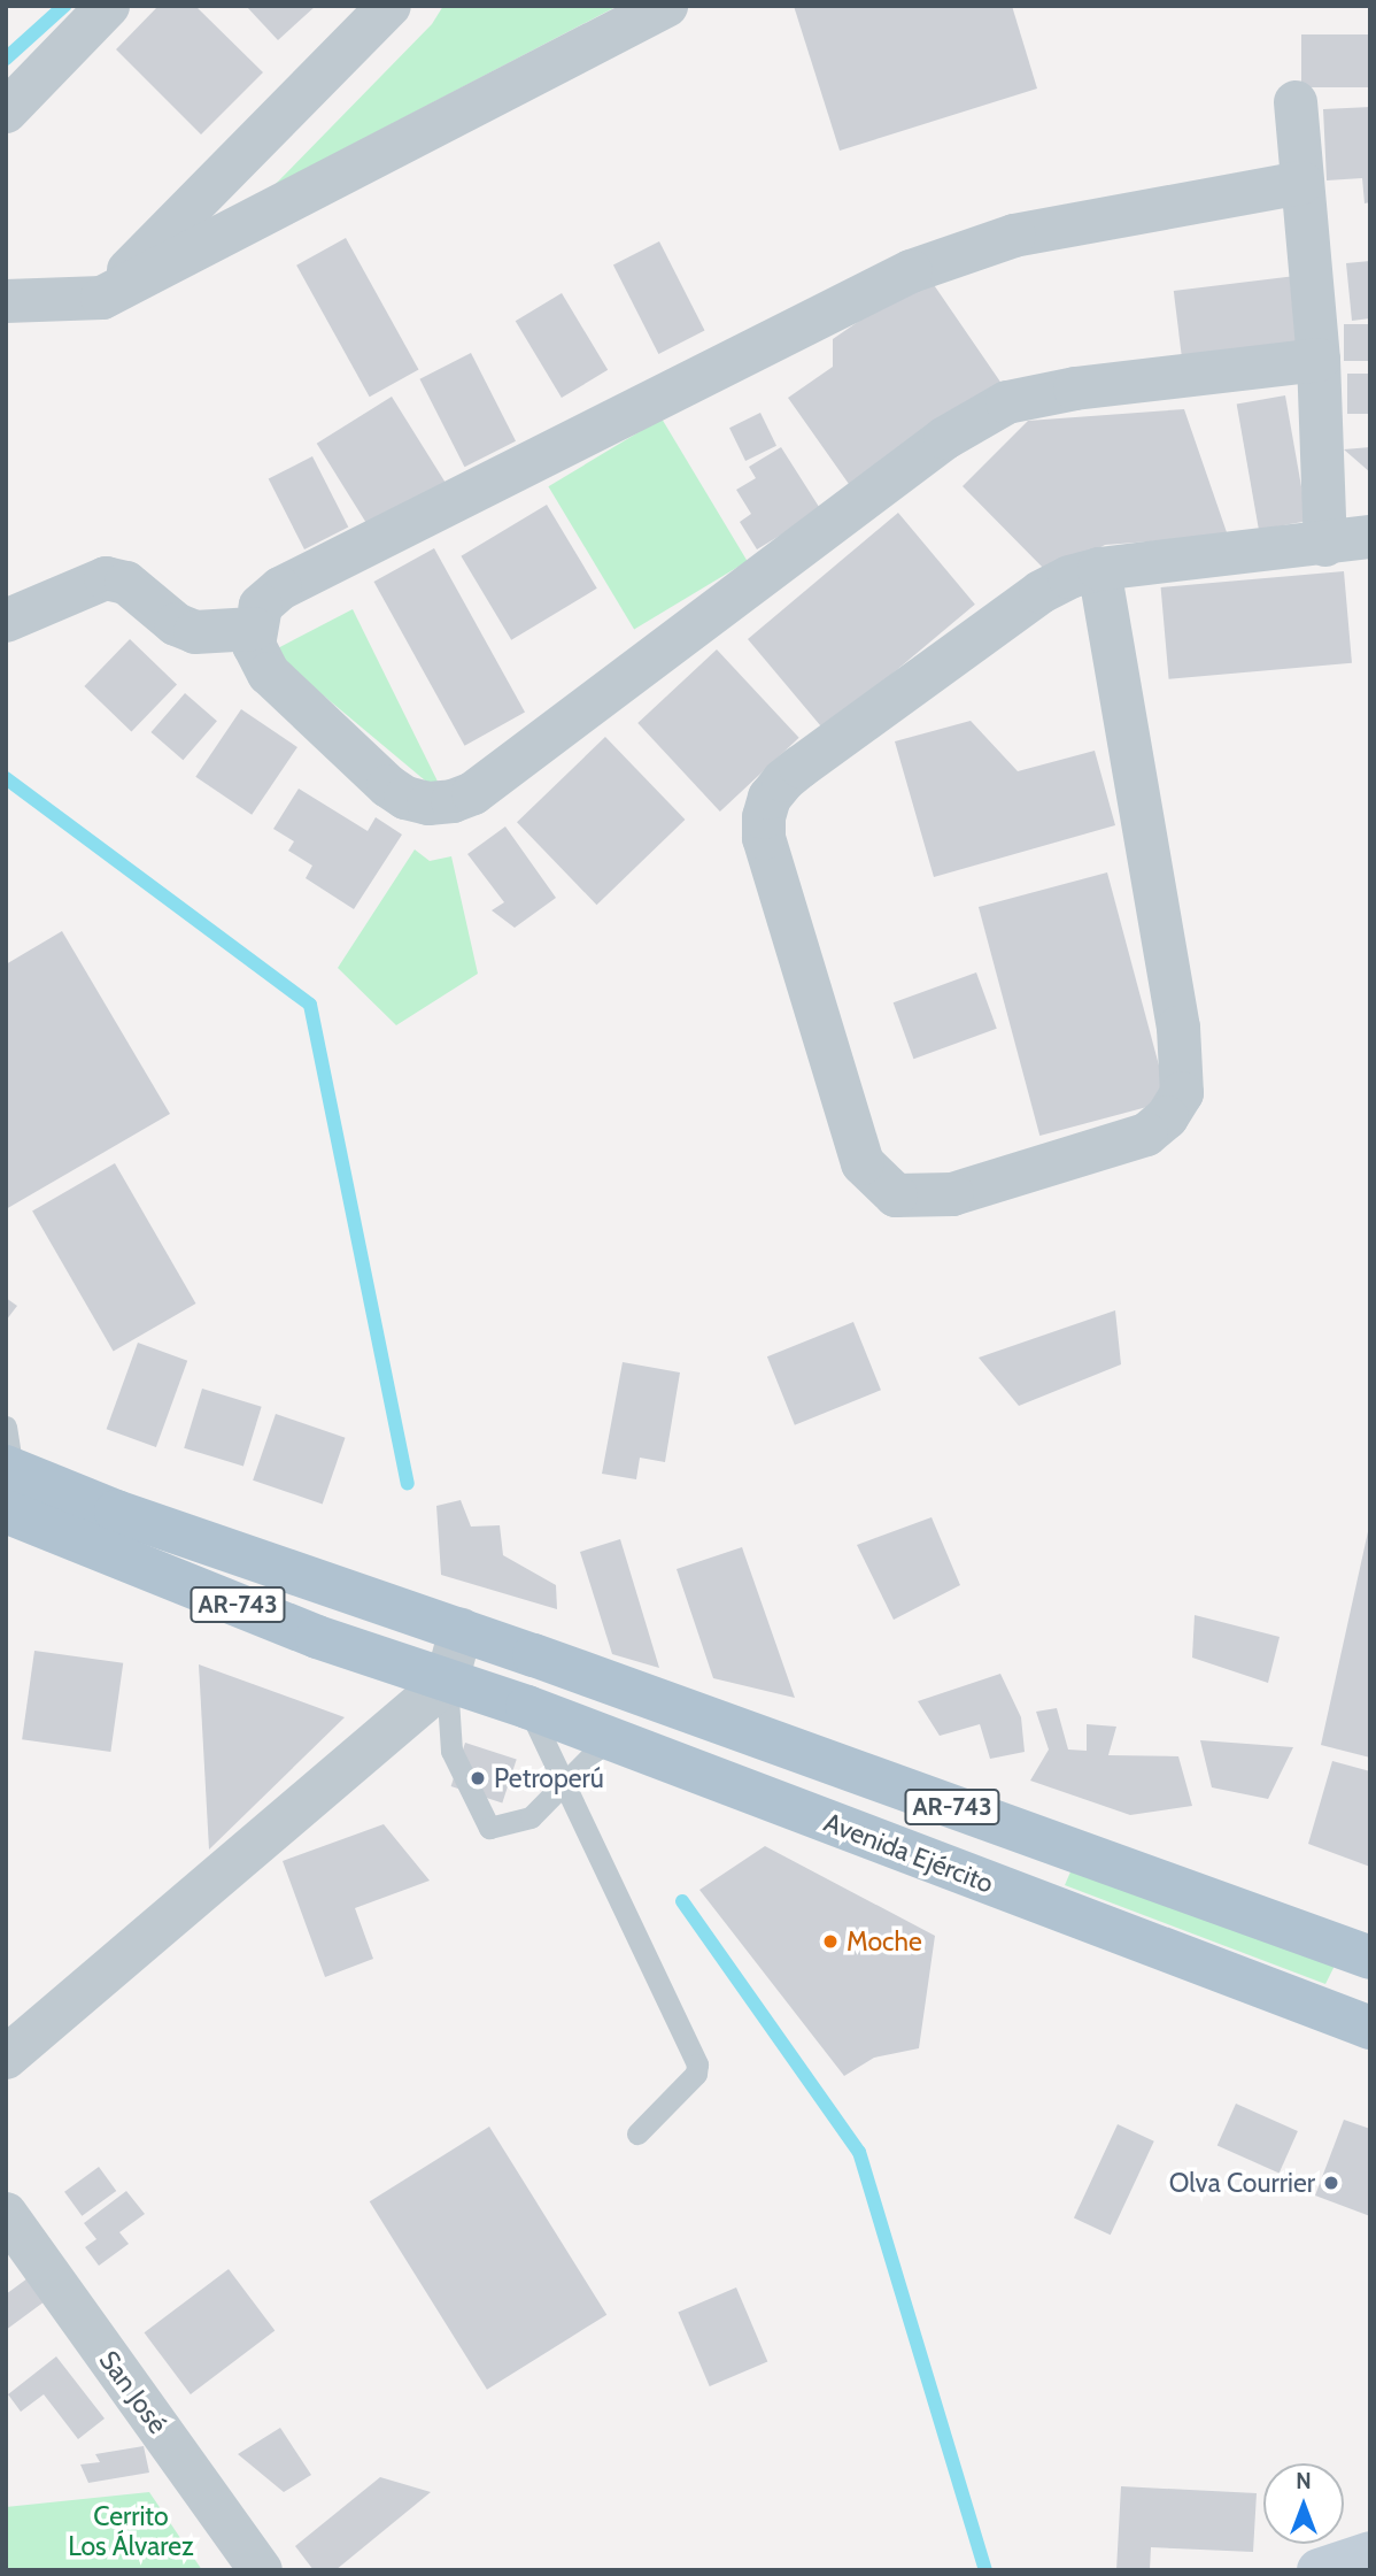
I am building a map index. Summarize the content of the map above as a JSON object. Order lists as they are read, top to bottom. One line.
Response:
{"streets":{"main road":["AR-743","Avenida Ejército"],"street":["San José"]},"crossings":[["AR-743","Avenida Ejército"]],"parks":["Cerrito Los Álvarez"],"places":["Petroperú","Moche","Olva Courrier"],"north":"top"}
